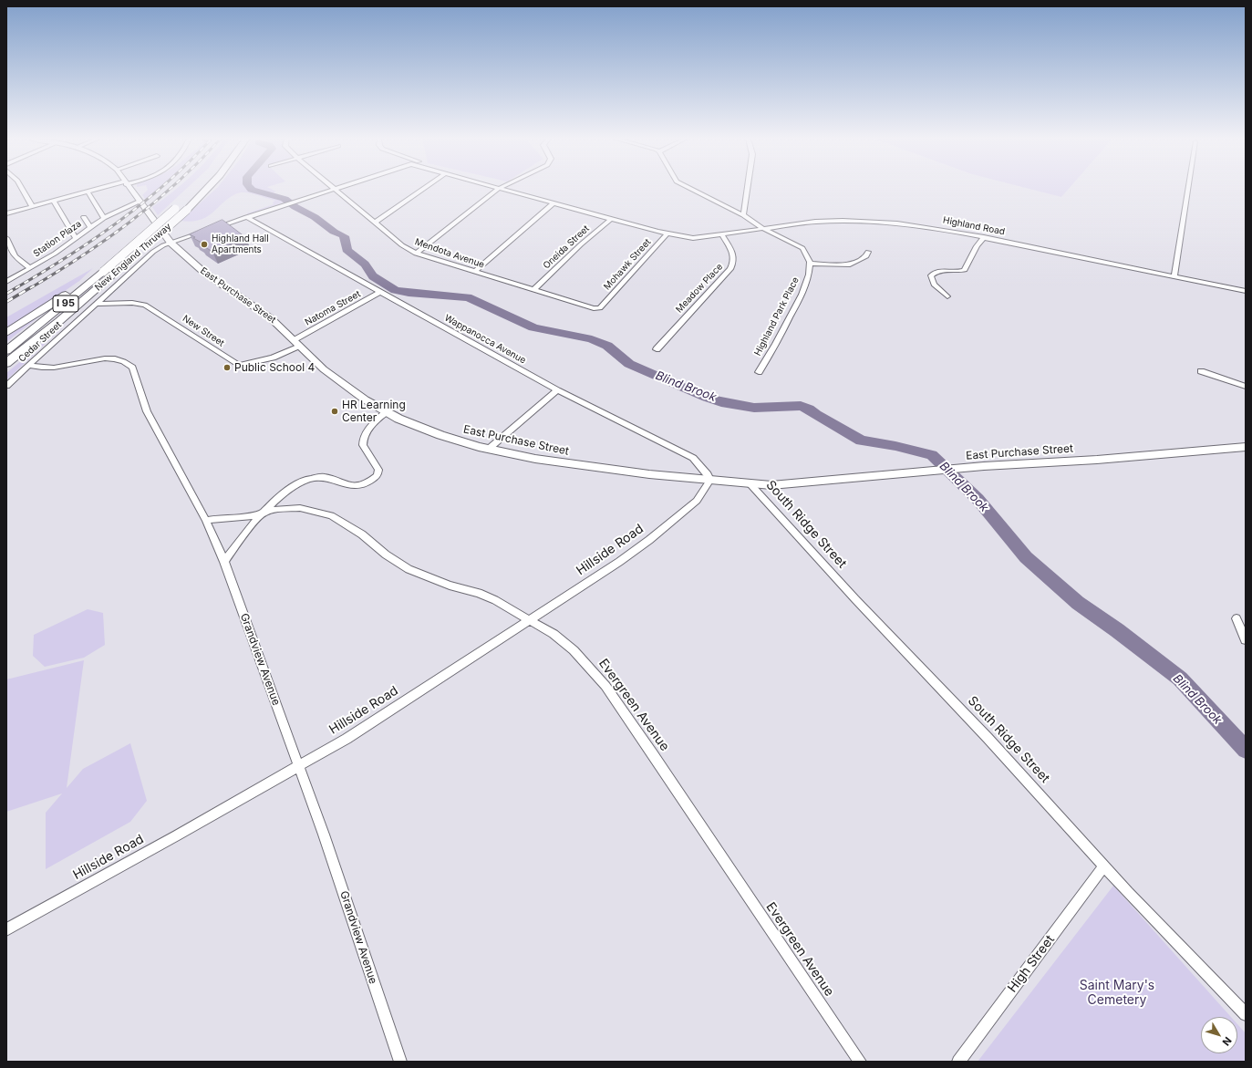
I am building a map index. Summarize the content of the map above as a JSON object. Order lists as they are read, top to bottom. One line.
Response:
{"streets":{"highway":["New England Thruway","I 95"],"main road":["East Purchase Street"],"street":["Highland Road","Station Plaza","Oneida Street","Mendota Avenue","Mohawk Street","Meadow Place","Natoma Street","Highland Park Place","New Street","Wappanocca Avenue","Cedar Street","South Ridge Street","Hillside Road","Grandview Avenue","Evergreen Avenue","High Street"]},"crossings":[["Highland Road","Oneida Street"],["Highland Road","Mendota Avenue"],["Highland Road","Mohawk Street"],["Highland Road","Meadow Place"],["Highland Road","Wappanocca Avenue"],["Station Plaza","East Purchase Street"],["Oneida Street","Mendota Avenue"],["Mendota Avenue","Mohawk Street"],["East Purchase Street","Natoma Street"],["East Purchase Street","New Street"],["East Purchase Street","Wappanocca Avenue"],["East Purchase Street","Cedar Street"],["East Purchase Street","South Ridge Street"],["East Purchase Street","Hillside Road"],["Natoma Street","New Street"],["Natoma Street","Wappanocca Avenue"],["New Street","Cedar Street"],["Wappanocca Avenue","Hillside Road"],["Cedar Street","Grandview Avenue"],["South Ridge Street","High Street"],["Hillside Road","Grandview Avenue"],["Hillside Road","Evergreen Avenue"],["Grandview Avenue","Evergreen Avenue"]],"water":["Blind Brook"],"parks":["Saint Mary's Cemetery"],"places":["Highland Hall Apartments","Public School 4","HR Learning Center"],"north":"bottom right"}
